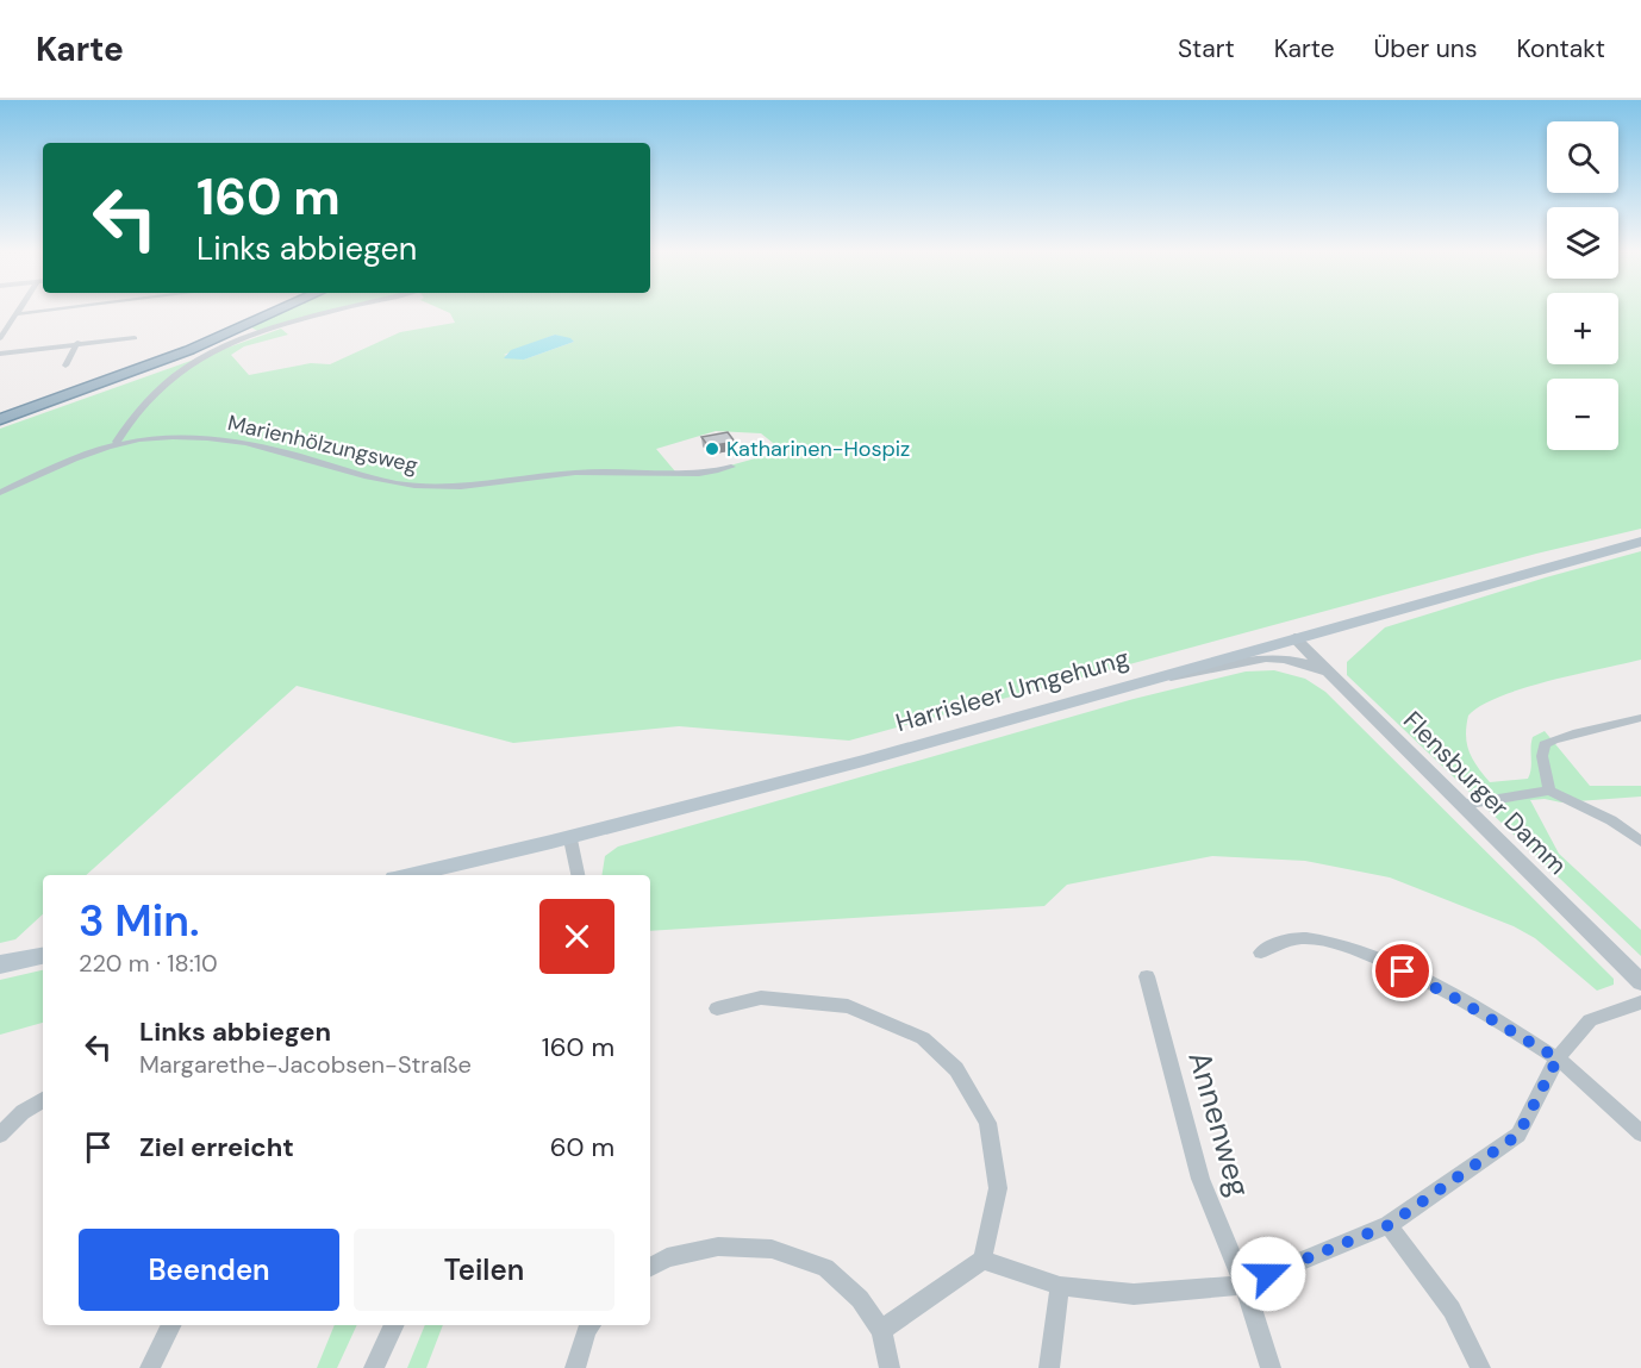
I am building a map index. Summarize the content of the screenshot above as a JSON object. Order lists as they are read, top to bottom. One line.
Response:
{"streets":{"main road":["Harrisleer Umgehung"],"street":["Marienhölzungsweg","Flensburger Damm","Annenweg"]},"crossings":[["Harrisleer Umgehung","Flensburger Damm"]],"places":["Katharinen-Hospiz"],"page":{"header":"Karte","nav":["Start","Karte","Über uns","Kontakt"],"map_buttons":["+","−"],"turn":["160 m","Links abbiegen"],"heading":["3 Min.","220 m · 18:10"],"list":[{"name":"Links abbiegen","note":"Margarethe-Jacobsen-Straße","value":"160 m"},{"name":"Ziel erreicht","value":"60 m"}],"buttons":["Beenden","Teilen"]}}
